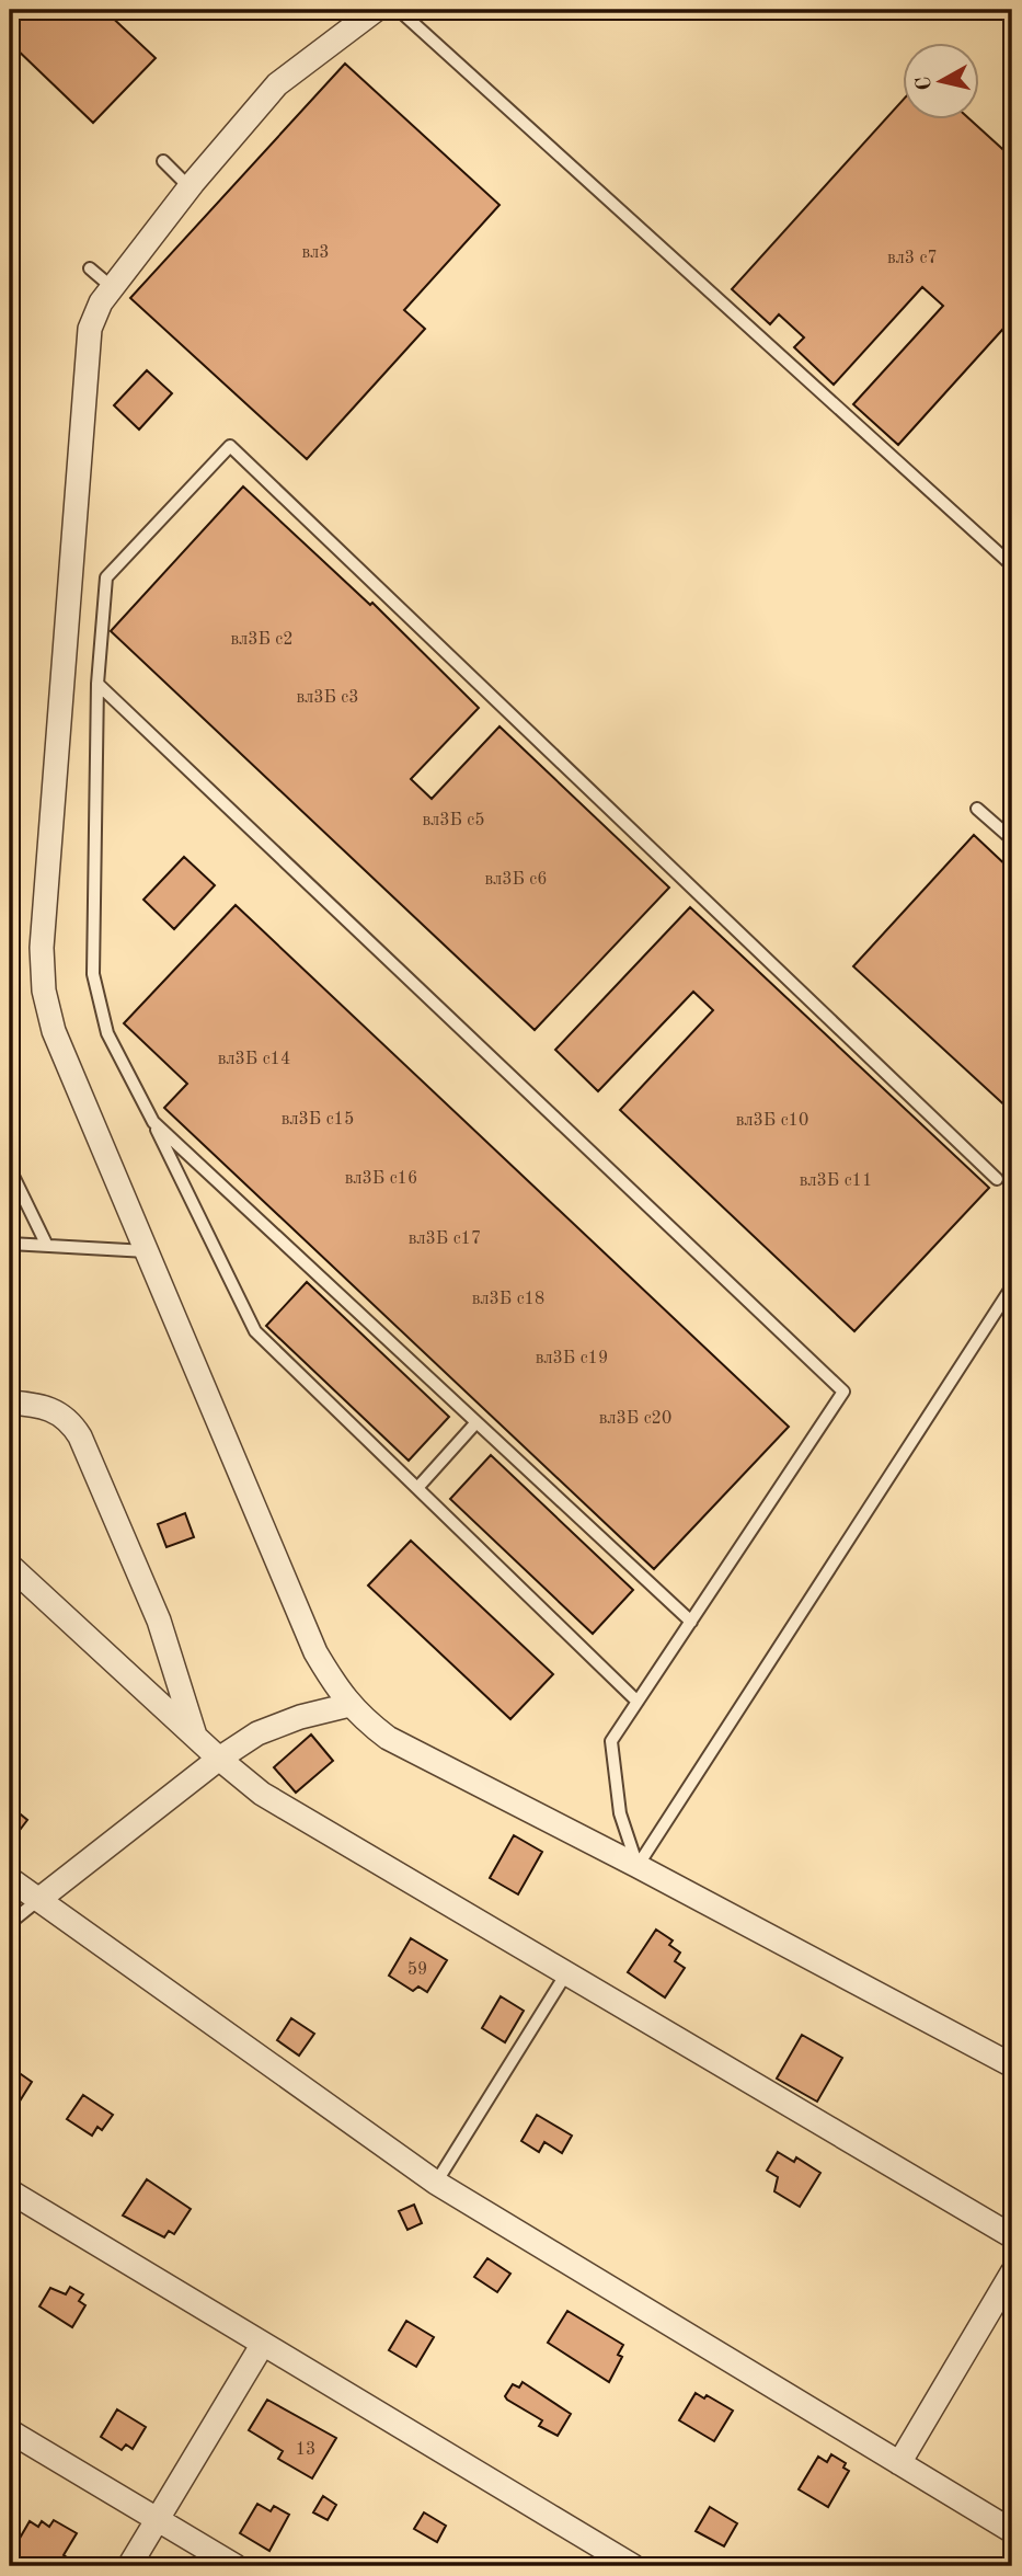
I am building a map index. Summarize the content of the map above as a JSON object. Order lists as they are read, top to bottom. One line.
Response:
{"house_numbers":["вл3","вл3 с7","вл3Б с2","вл3Б с3","вл3Б с5","вл3Б с6","вл3Б с14","вл3Б с15","вл3Б с10","вл3Б с16","вл3Б с11","вл3Б с17","вл3Б с18","вл3Б с19","вл3Б с20","59","13"],"north":"left"}
